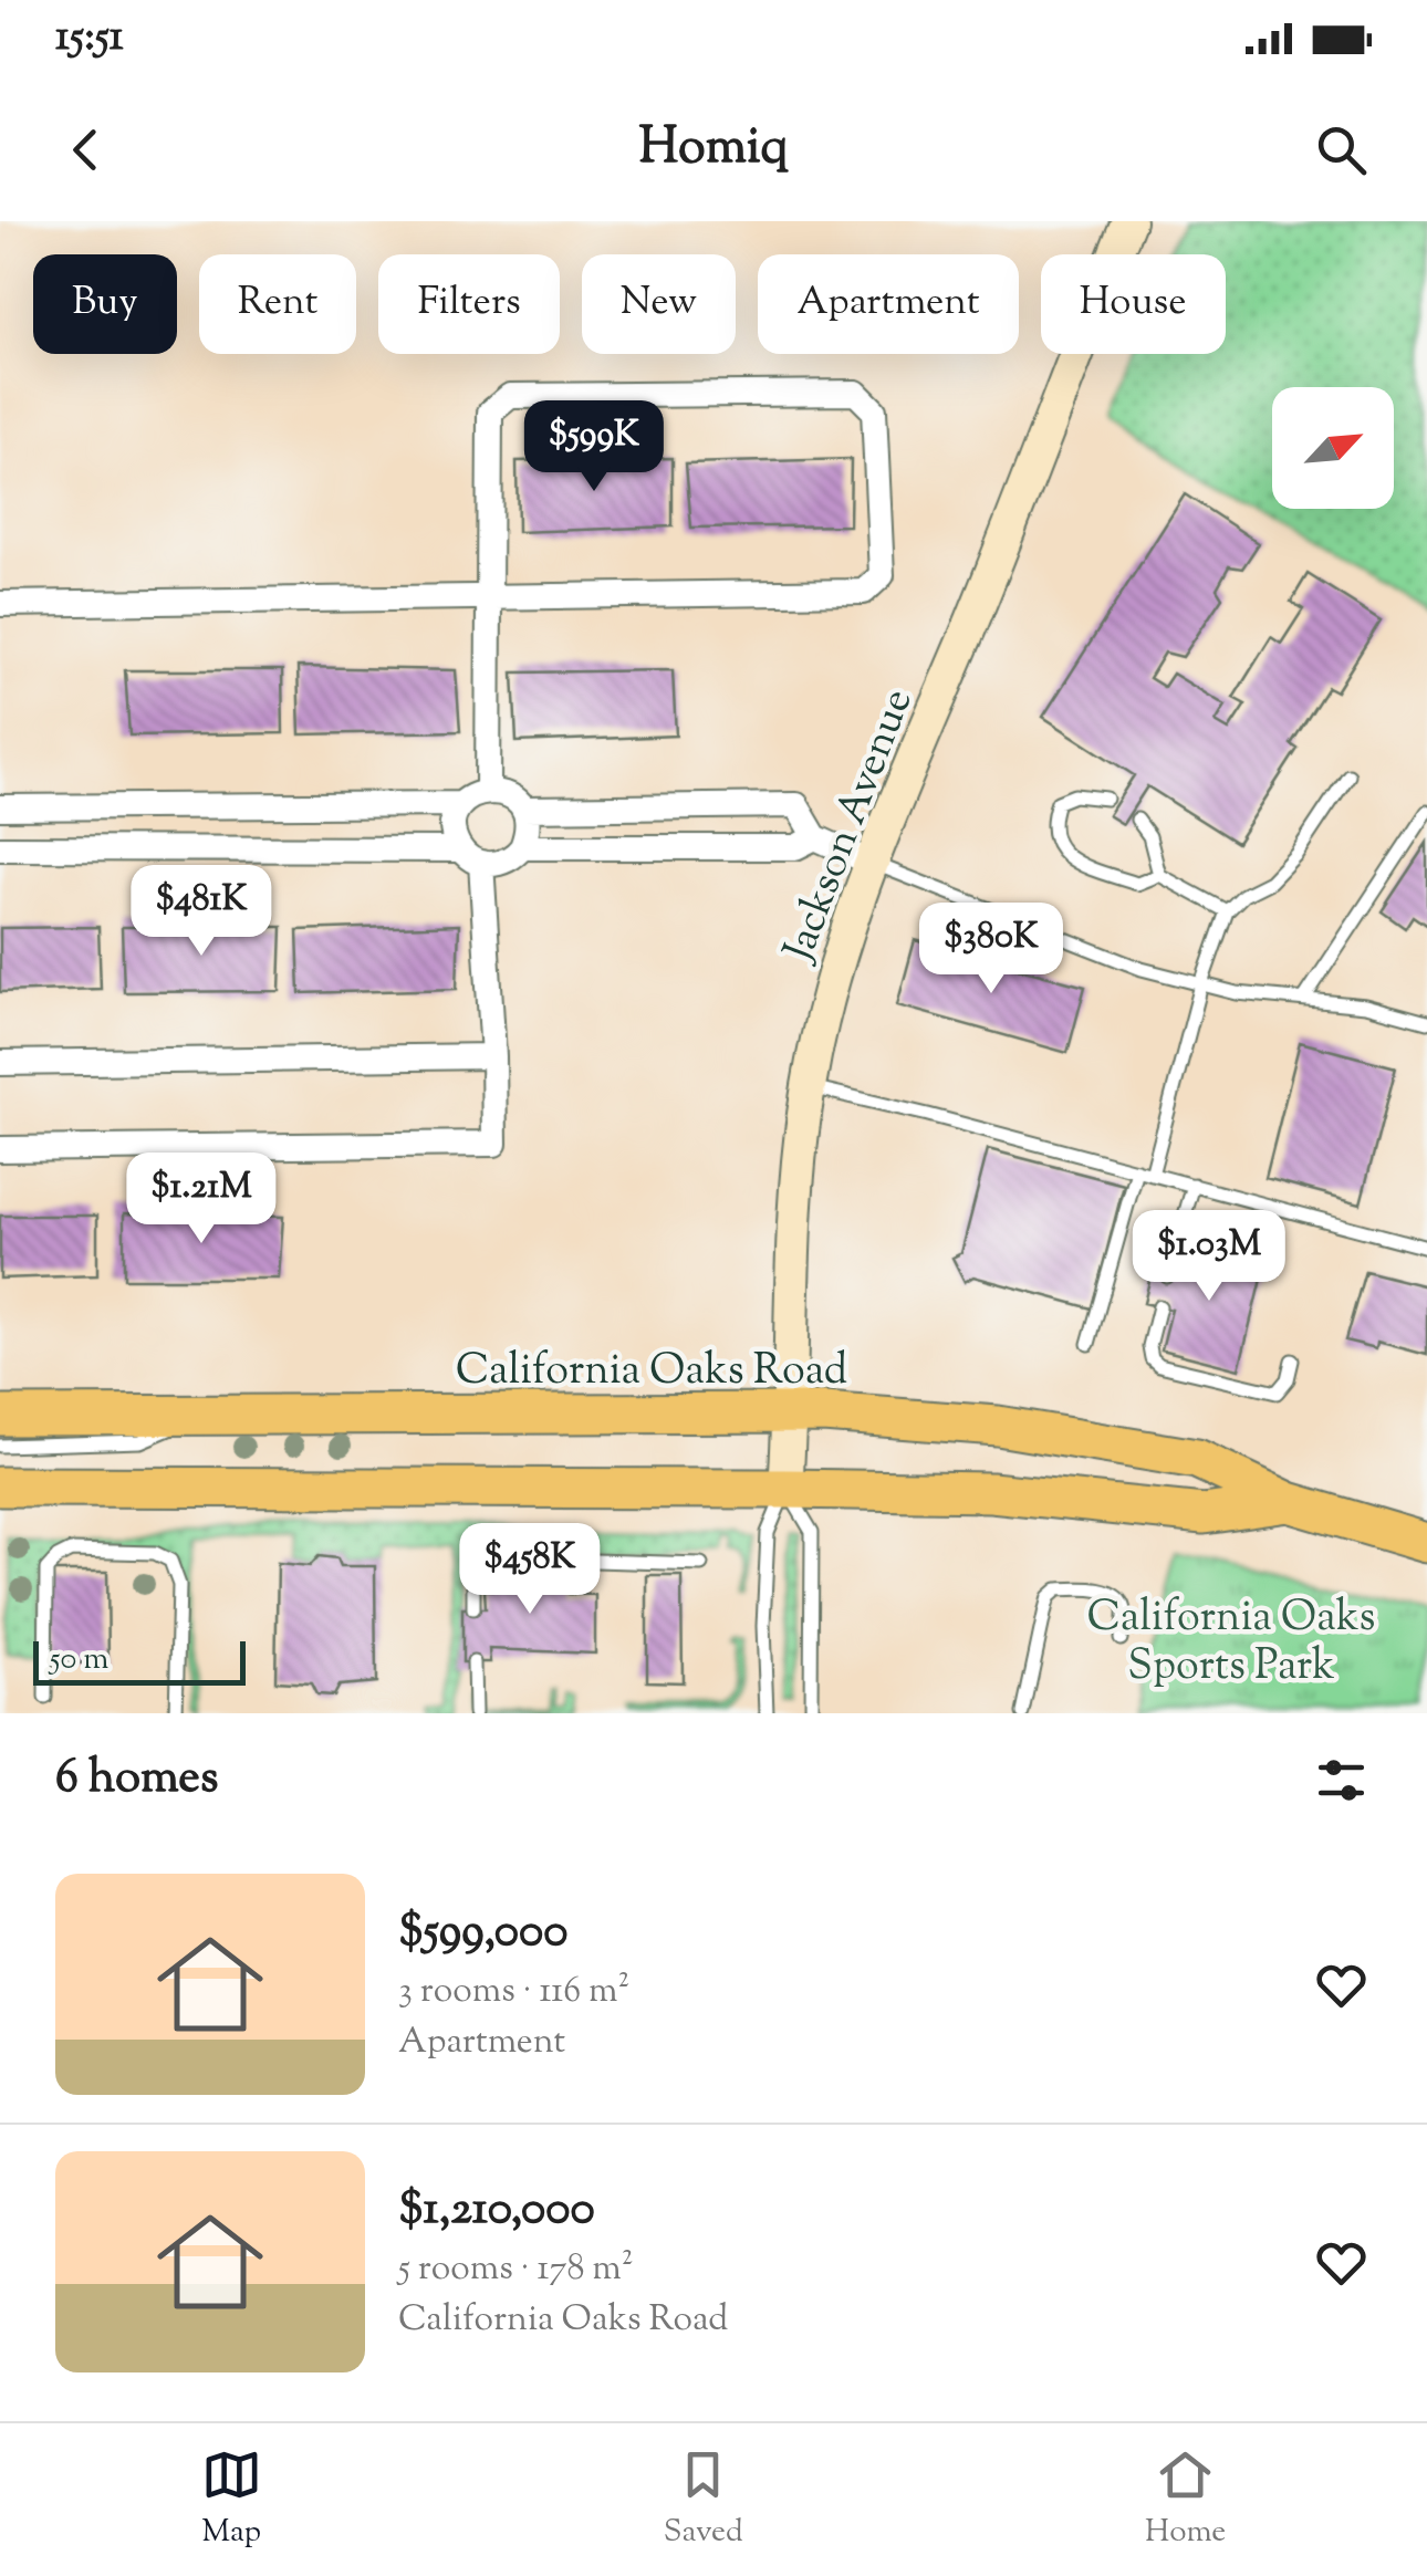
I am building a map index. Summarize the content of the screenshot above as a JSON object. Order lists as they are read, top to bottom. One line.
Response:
{"streets":{"main road":["Jackson Avenue","California Oaks Road"]},"crossings":[["Jackson Avenue","California Oaks Road"]],"parks":["California Oaks Sports Park"],"scale_bar":"50 m","north":"top right","page":{"status":"15:51","header":"Homiq","chip":["Buy","Rent","Filters","New","Apartment","House"],"price":["$599K","$481K","$380K","$1.21M","$1.03M","$458K"],"scale":"50 m","heading":"6 homes","list":[{"name":"$599,000","note":"3 rooms · 116 m² · Apartment"},{"name":"$1,210,000","note":"5 rooms · 178 m² · California Oaks Road"}],"tabs":["Map","Saved","Home"]}}
